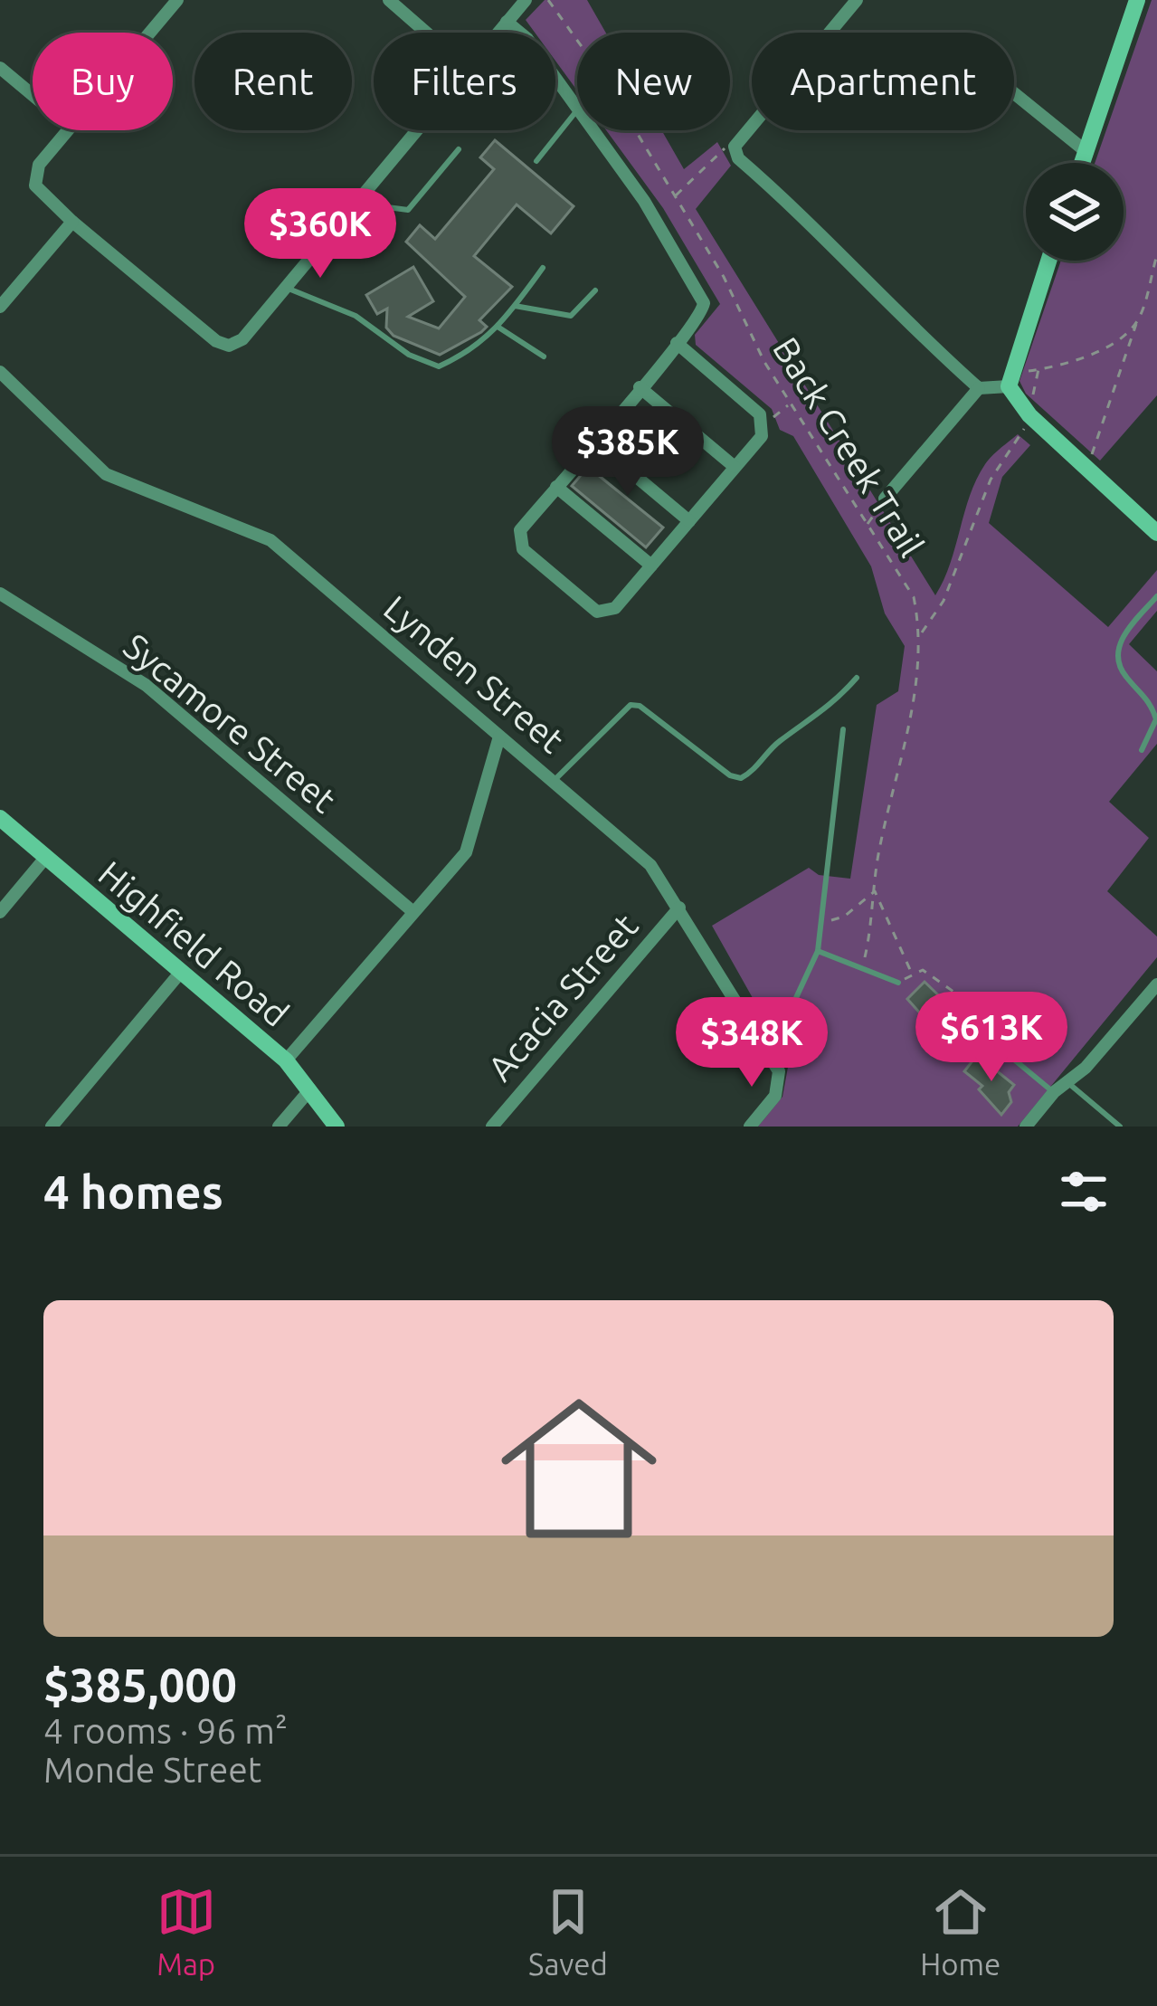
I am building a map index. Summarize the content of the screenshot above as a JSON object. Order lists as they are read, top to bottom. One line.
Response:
{"streets":{"street":["Lynden Street","Sycamore Street","Highfield Road","Acacia Street"],"path":["Back Creek Trail"]},"crossings":[["Lynden Street","Acacia Street"]],"page":{"chip":["Buy","Rent","Filters","New","Apartment"],"price":["$360K","$385K","$613K","$348K"],"heading":"4 homes","list":[{"name":"$385,000","note":"4 rooms · 96 m² · Monde Street"}],"tabs":["Map","Saved","Home"]}}
